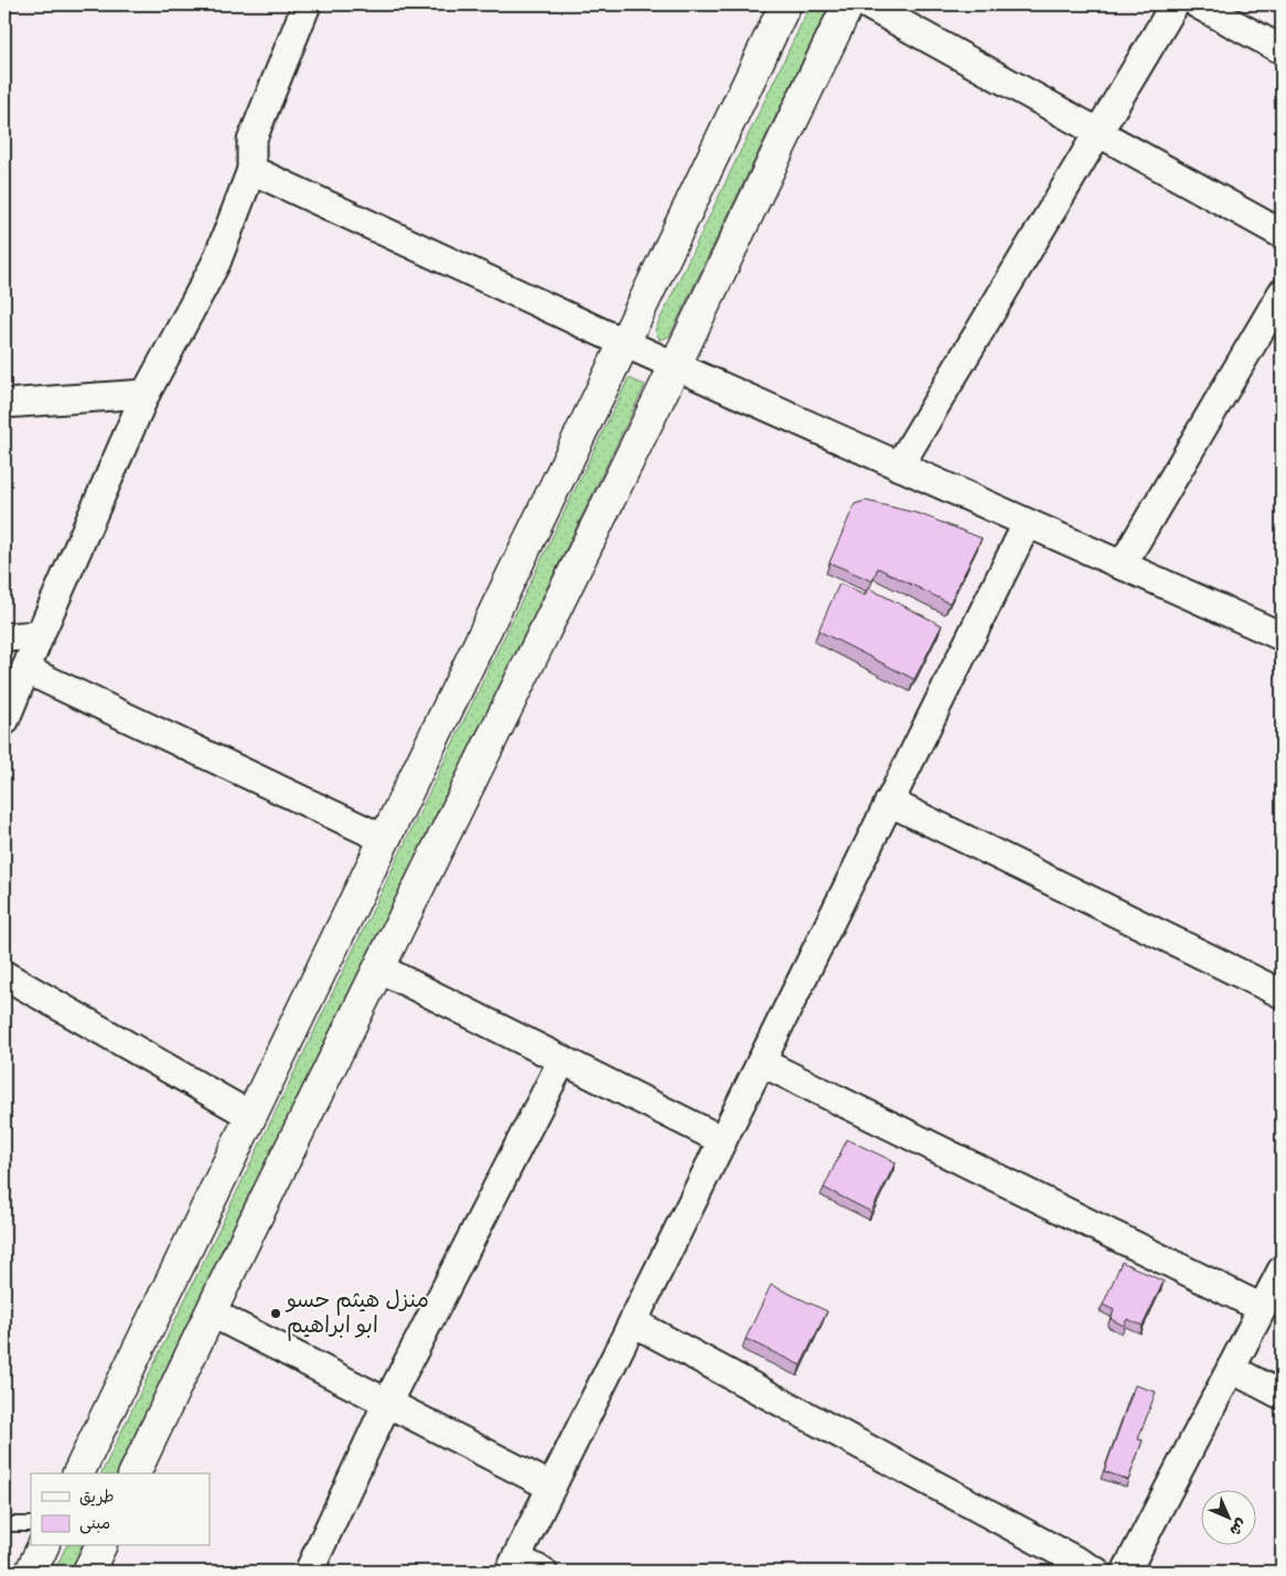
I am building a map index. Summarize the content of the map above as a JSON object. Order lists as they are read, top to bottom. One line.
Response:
{"places":["منزل هيثم حسو ابو ابراهيم"],"legend":["طريق","مبنى"],"north":"bottom right"}
